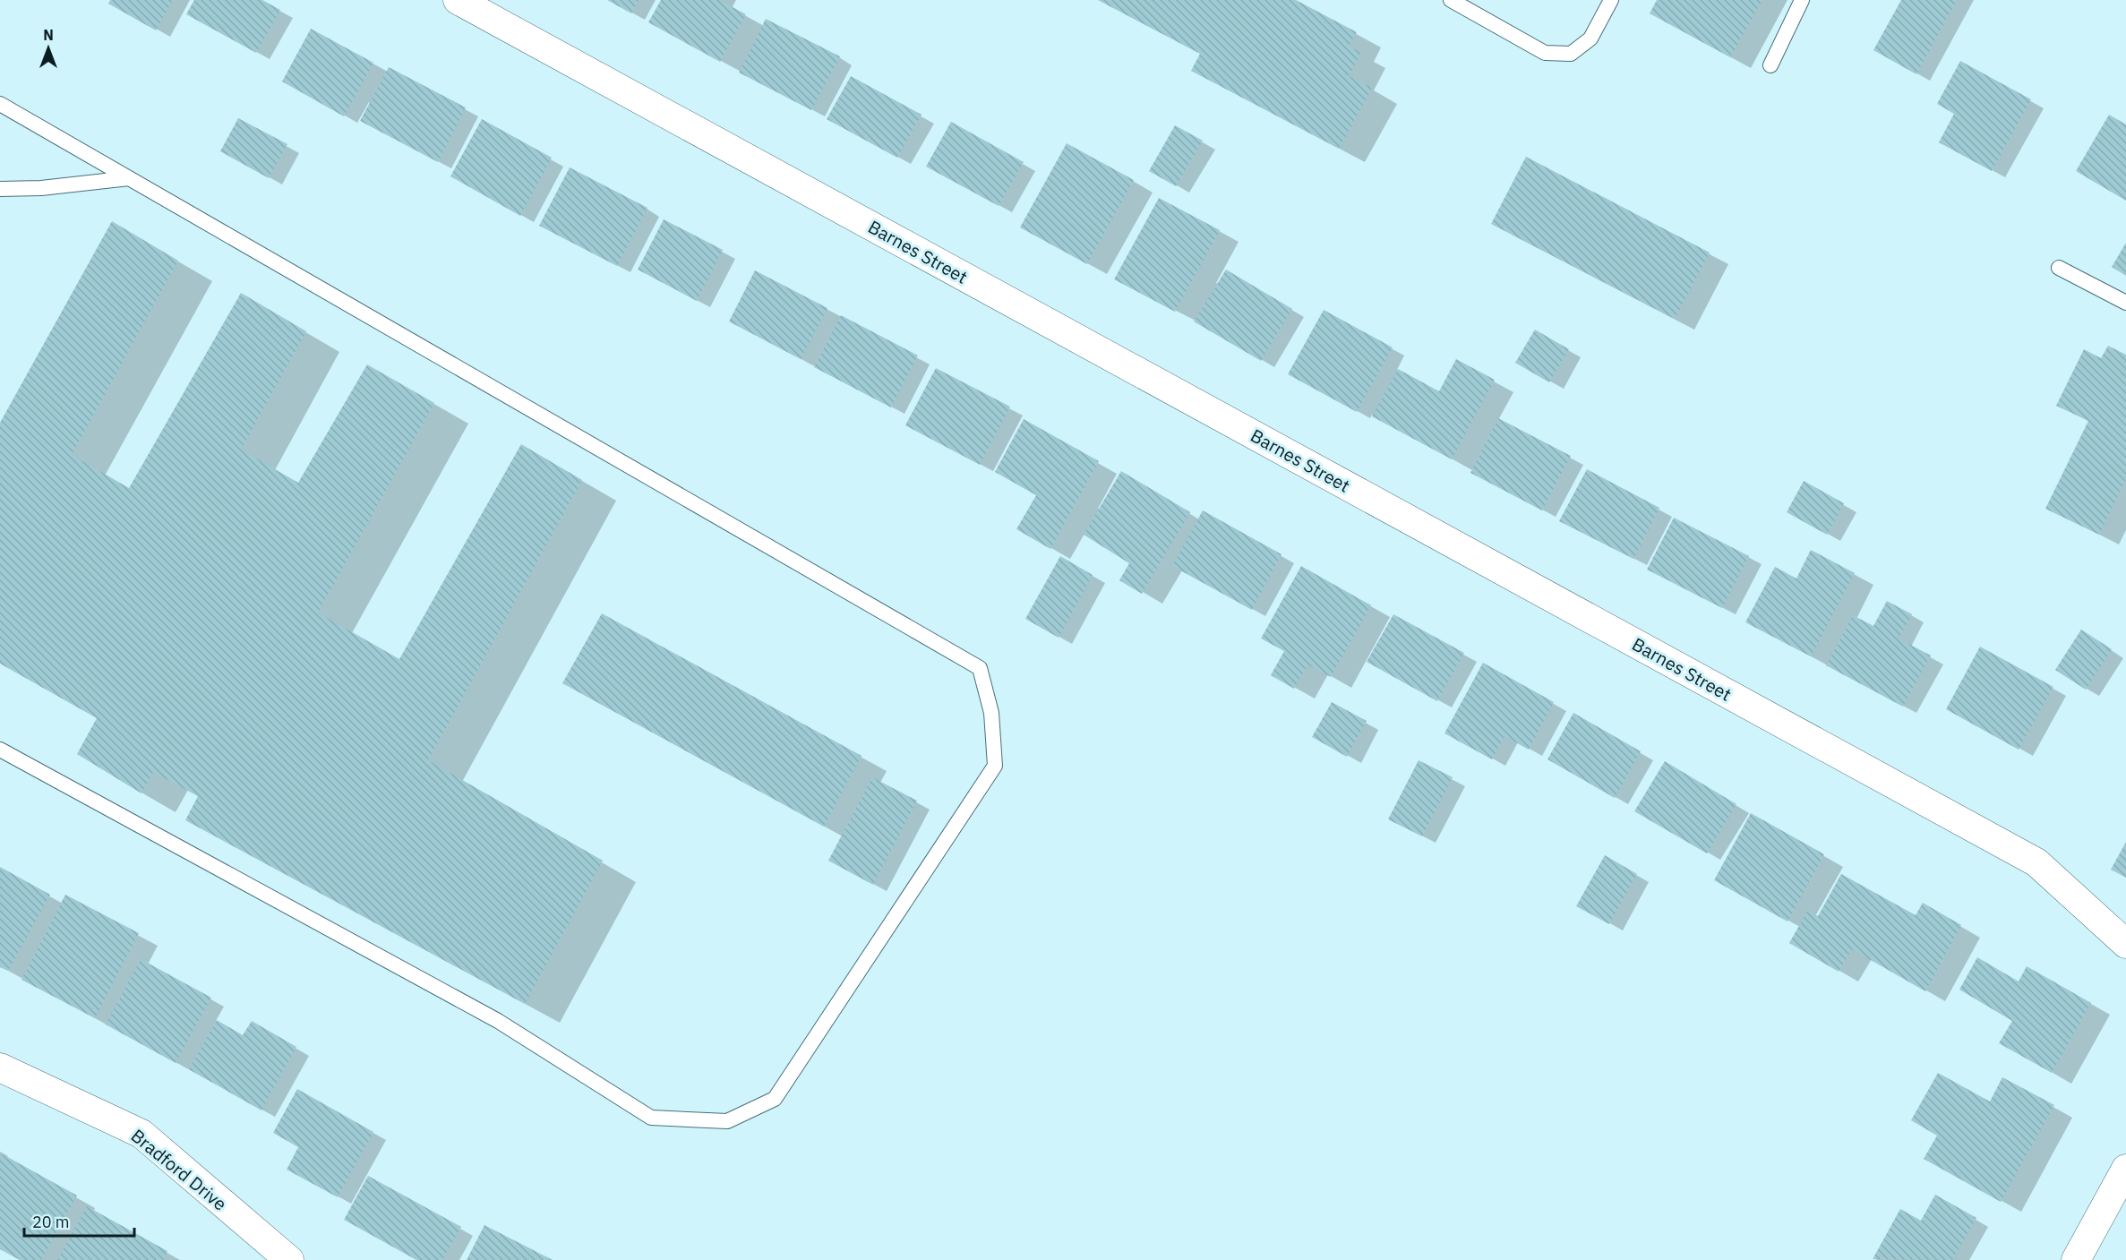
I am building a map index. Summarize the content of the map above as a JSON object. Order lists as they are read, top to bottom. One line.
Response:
{"streets":{"street":["Barnes Street","Bradford Drive"]},"scale_bar":"20 m","north":"top"}
